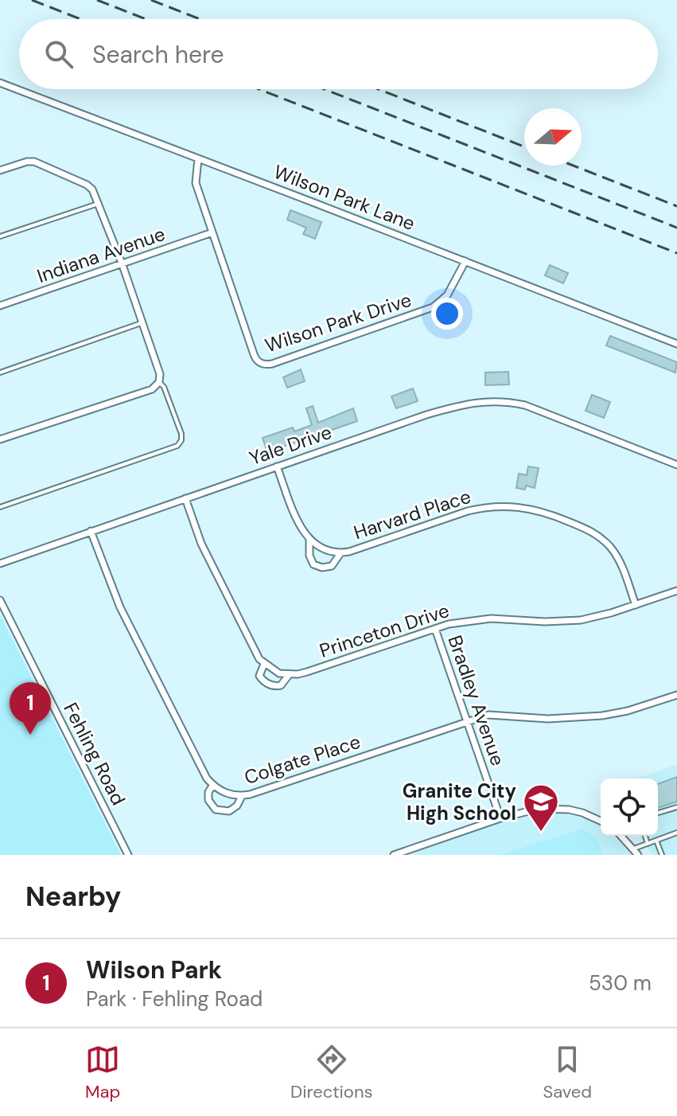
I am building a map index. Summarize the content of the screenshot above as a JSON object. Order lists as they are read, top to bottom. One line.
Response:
{"streets":{"street":["Wilson Park Lane","Indiana Avenue","Wilson Park Drive","Yale Drive","Harvard Place","Princeton Drive","Bradley Avenue","Fehling Road","Colgate Place"]},"crossings":[["Wilson Park Lane","Wilson Park Drive"],["Indiana Avenue","Wilson Park Drive"],["Yale Drive","Harvard Place"],["Yale Drive","Princeton Drive"],["Harvard Place","Princeton Drive"],["Princeton Drive","Bradley Avenue"],["Bradley Avenue","Colgate Place"]],"places":{"school or university":["Granite City High School"]},"north":"right","page":{"search":"Search here","pins":"1","heading":"Nearby","list":[{"mark":"1","name":"Wilson Park","note":"Park · Fehling Road","value":"530 m"}],"nav":["Map","Directions","Saved"]}}
